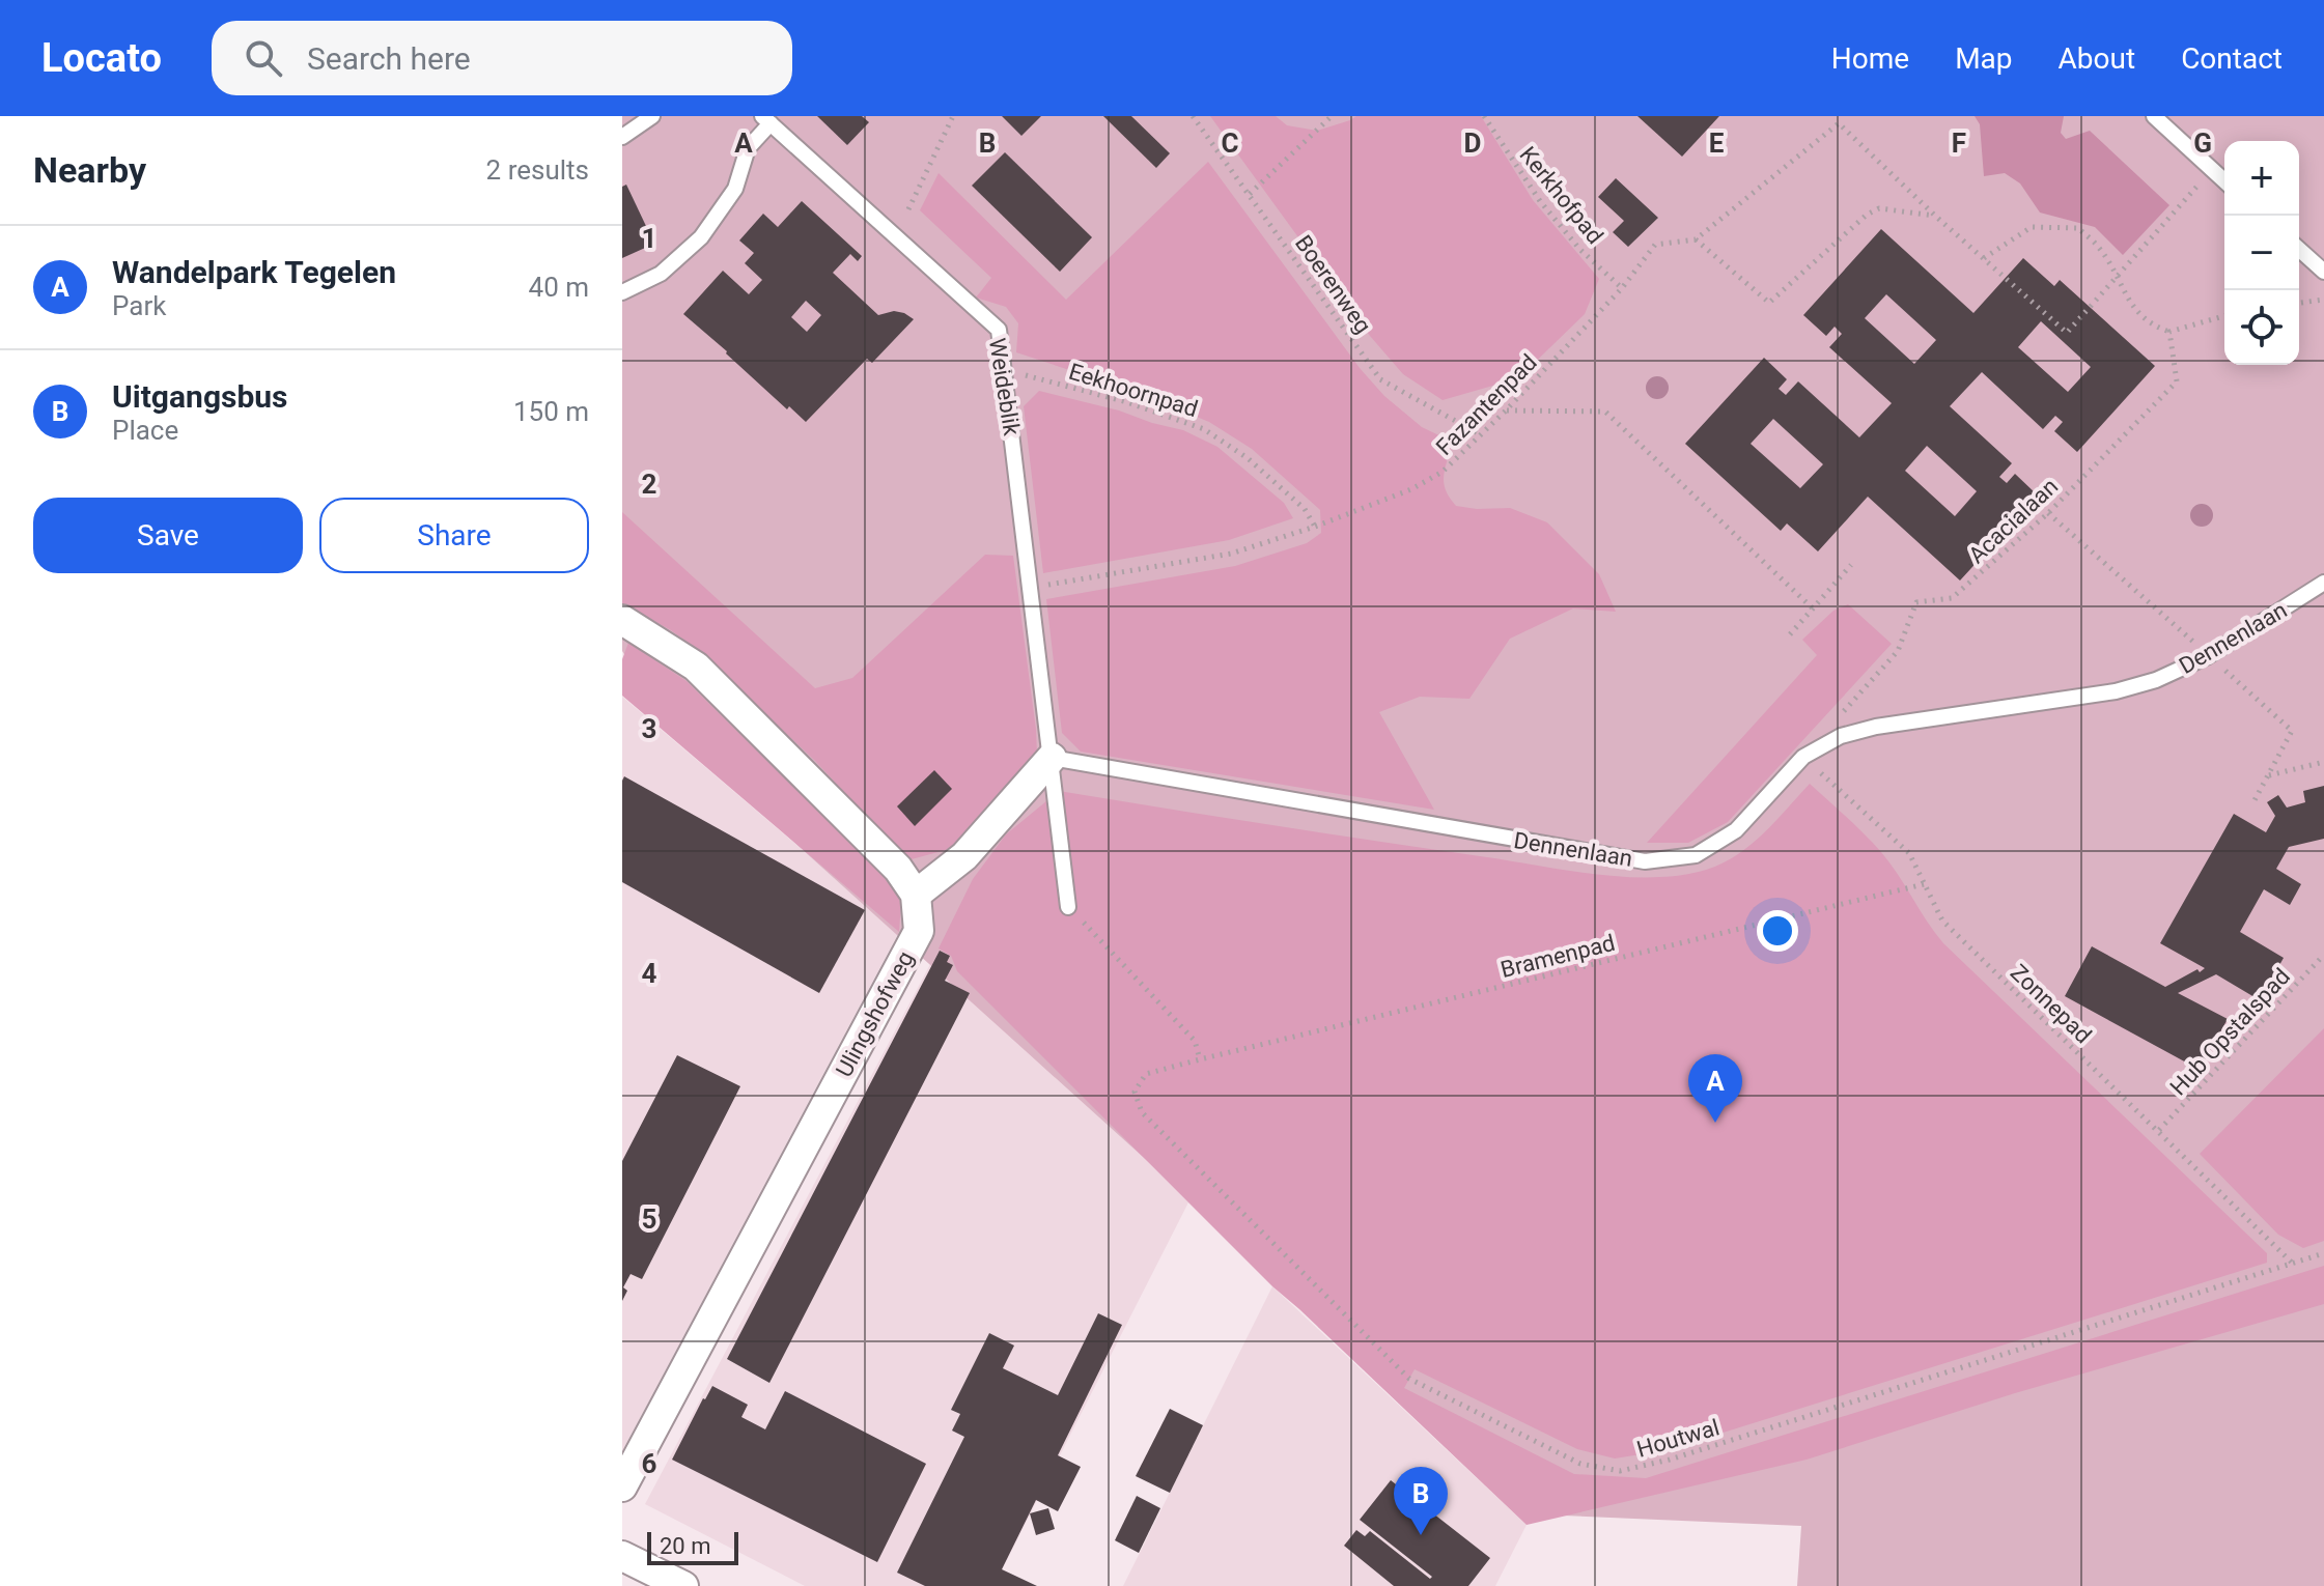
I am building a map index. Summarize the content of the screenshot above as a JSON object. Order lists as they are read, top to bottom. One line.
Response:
{"streets":{"street":["Ulingshofweg"],"lane":["Weideblik","Dennenlaan"],"path":["Kerkhofpad","Boerenweg","Eekhoornpad","Fazantenpad","Acacialaan","Bramenpad","Zonnepad","Hub Opstalspad","Houtwal"]},"crossings":[["Kerkhofpad","Fazantenpad"],["Boerenweg","Fazantenpad"],["Weideblik","Eekhoornpad"],["Weideblik","Fazantenpad"],["Weideblik","Dennenlaan"],["Eekhoornpad","Fazantenpad"],["Dennenlaan","Zonnepad"],["Bramenpad","Zonnepad"],["Bramenpad","Houtwal"],["Zonnepad","Hub Opstalspad"],["Zonnepad","Houtwal"]],"scale_bar":"20 m","page":{"header":"Locato","search":"Search here","nav":["Home","Map","About","Contact"],"heading":["Nearby","2 results"],"map_buttons":["+","−"],"list":[{"mark":"A","name":"Wandelpark Tegelen","note":"Park","value":"40 m"},{"mark":"B","name":"Uitgangsbus","note":"Place","value":"150 m"}],"buttons":["Save","Share"],"pins":["A","B"],"scale":"20 m"},"grid":{"columns":["A","B","C","D","E","F","G"],"rows":["1","2","3","4","5","6"]}}
